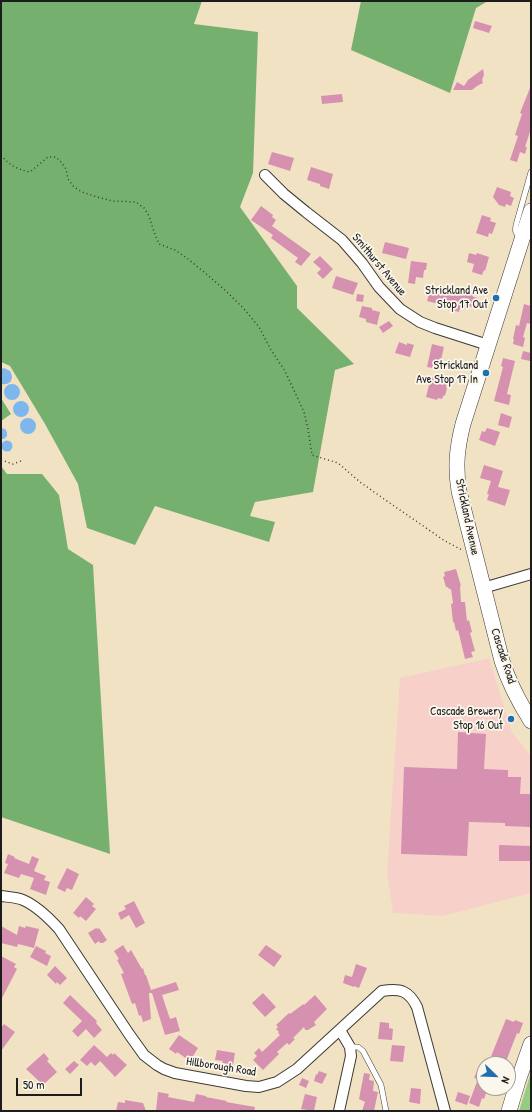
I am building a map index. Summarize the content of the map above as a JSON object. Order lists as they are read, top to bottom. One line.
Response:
{"streets":{"street":["Smithurst Avenue","Strickland Avenue","Cascade Road","Hillborough Road"]},"crossings":[["Smithurst Avenue","Strickland Avenue"],["Strickland Avenue","Cascade Road"]],"places":["Strickland Ave Stop 17 Out","Strickland Ave Stop 17 In","Cascade Brewery Stop 16 Out"],"scale_bar":"50 m","north":"bottom right"}
